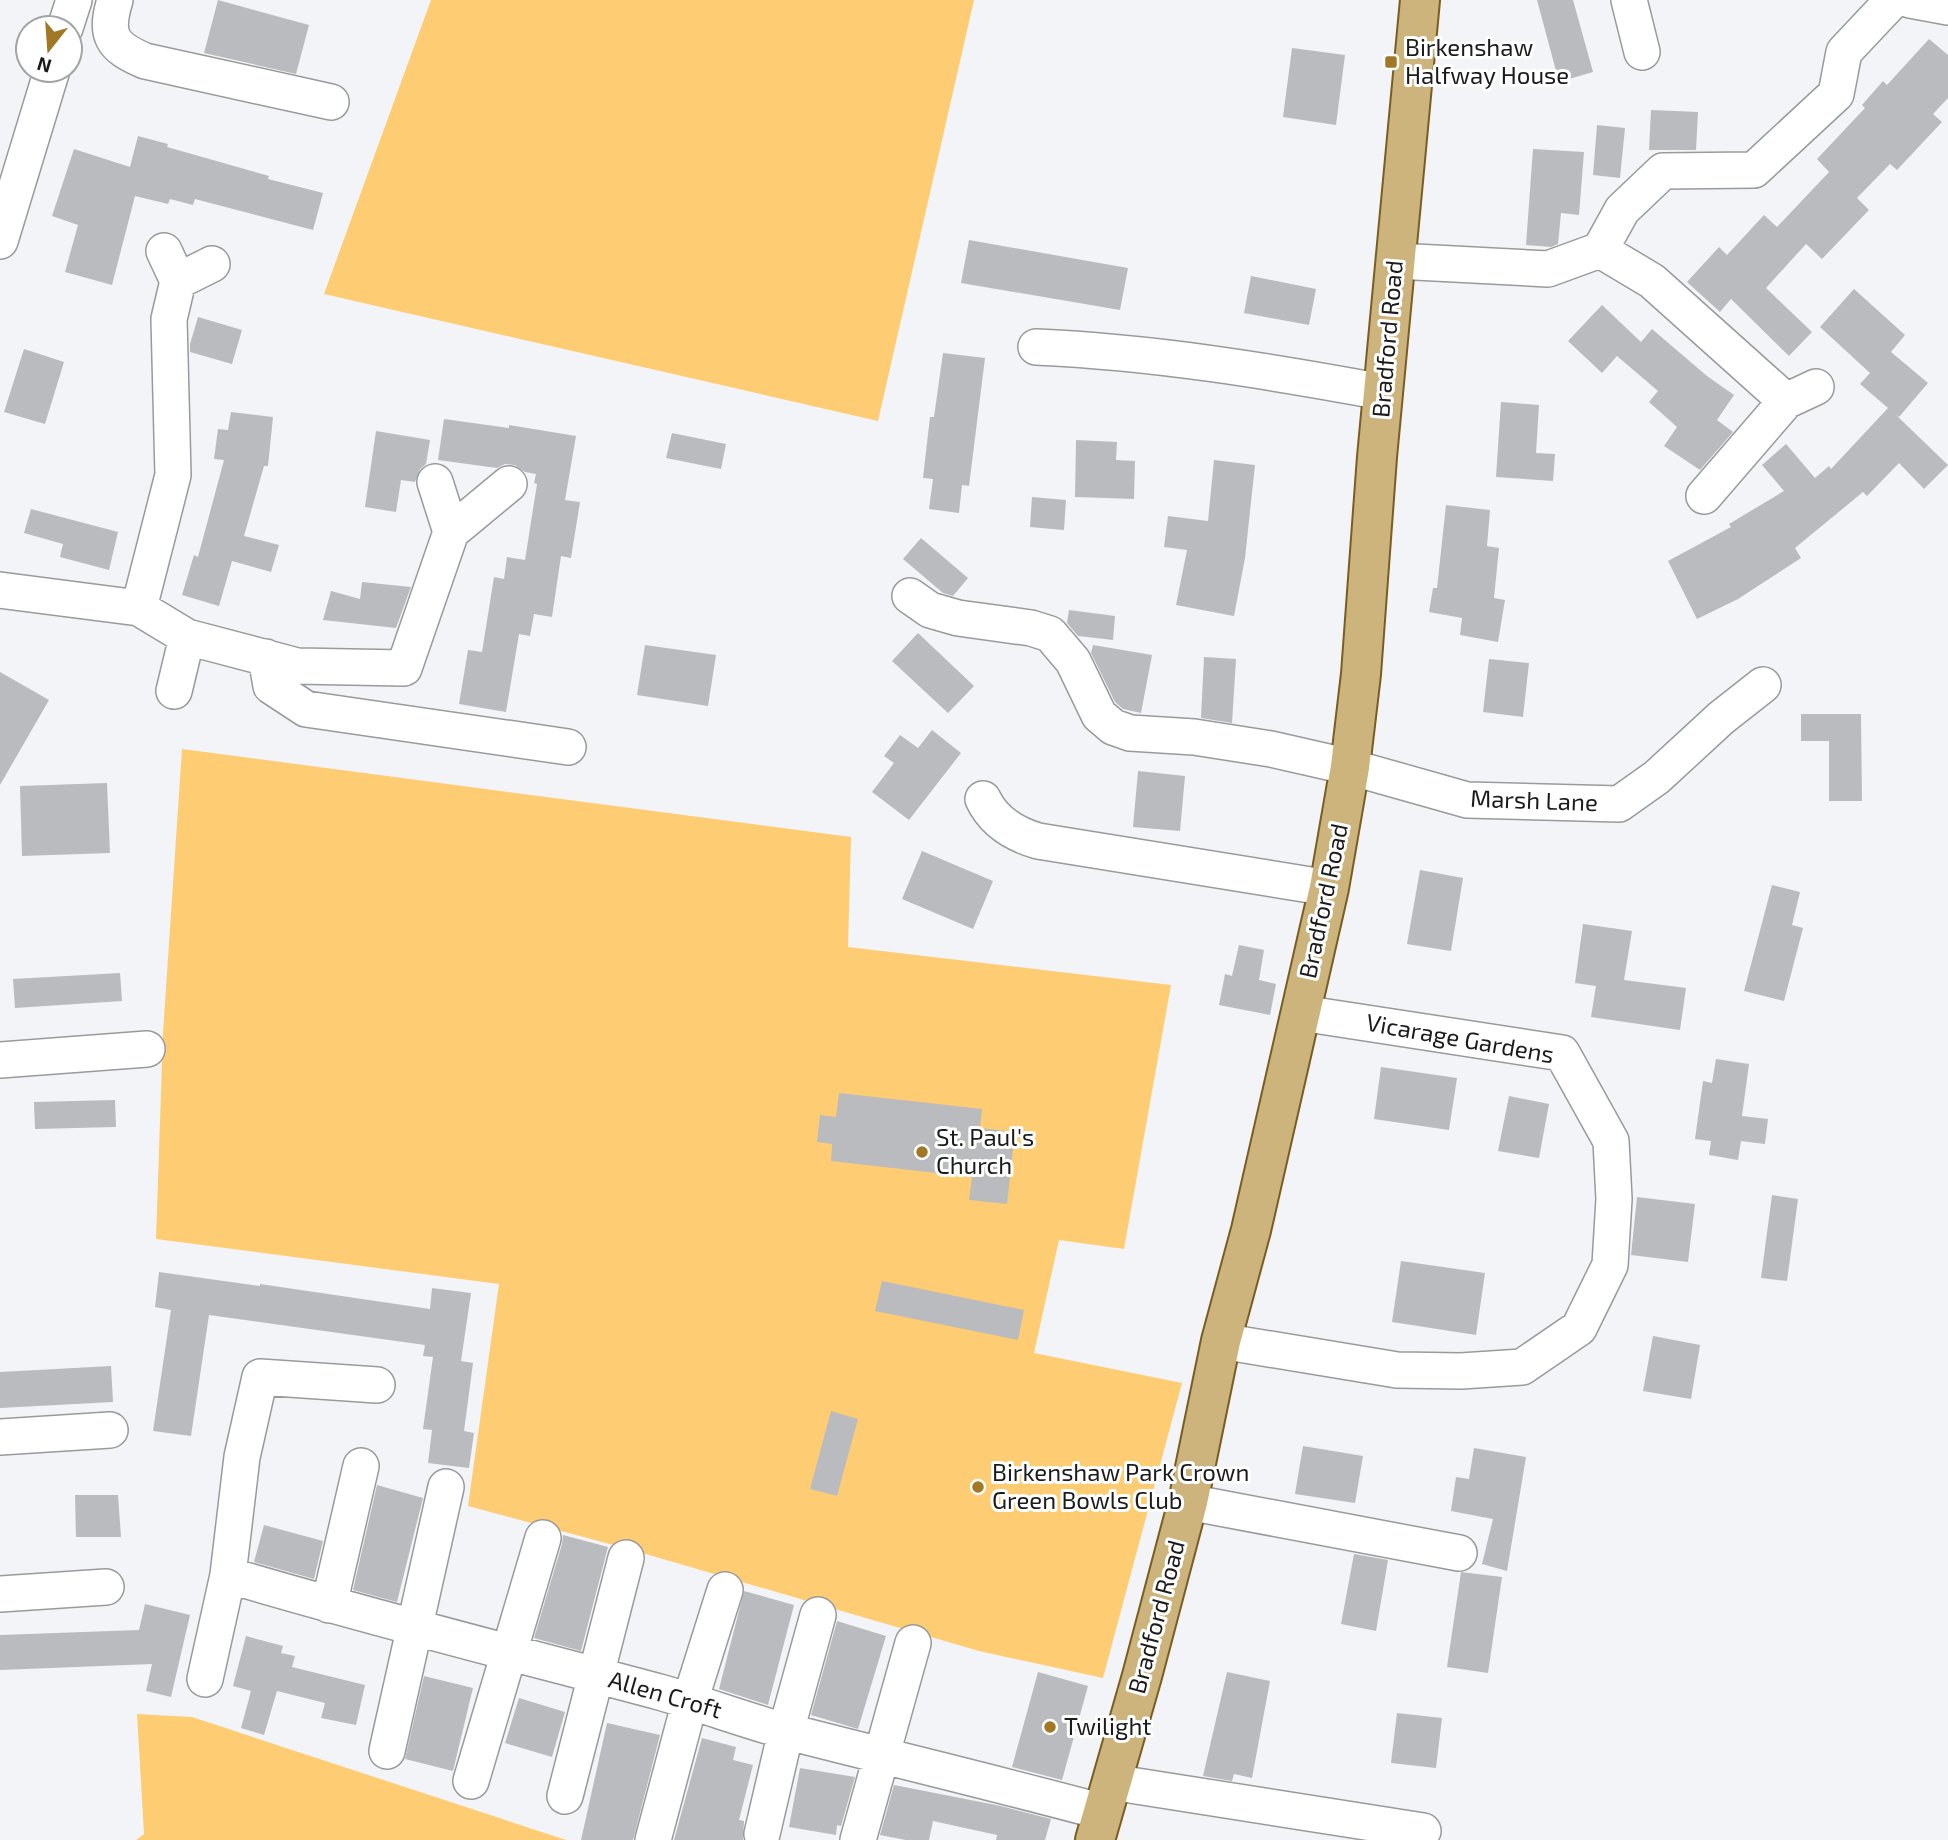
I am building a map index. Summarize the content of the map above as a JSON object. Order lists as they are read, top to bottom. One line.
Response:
{"streets":{"main road":["Bradford Road"],"street":["Marsh Lane","Vicarage Gardens","Allen Croft"]},"crossings":[["Bradford Road","Marsh Lane"],["Bradford Road","Vicarage Gardens"],["Bradford Road","Allen Croft"]],"places":{"transit":["Birkenshaw Halfway House"],"other":["St. Paul's Church","Birkenshaw Park Crown Green Bowls Club","Twilight"]},"north":"bottom"}
